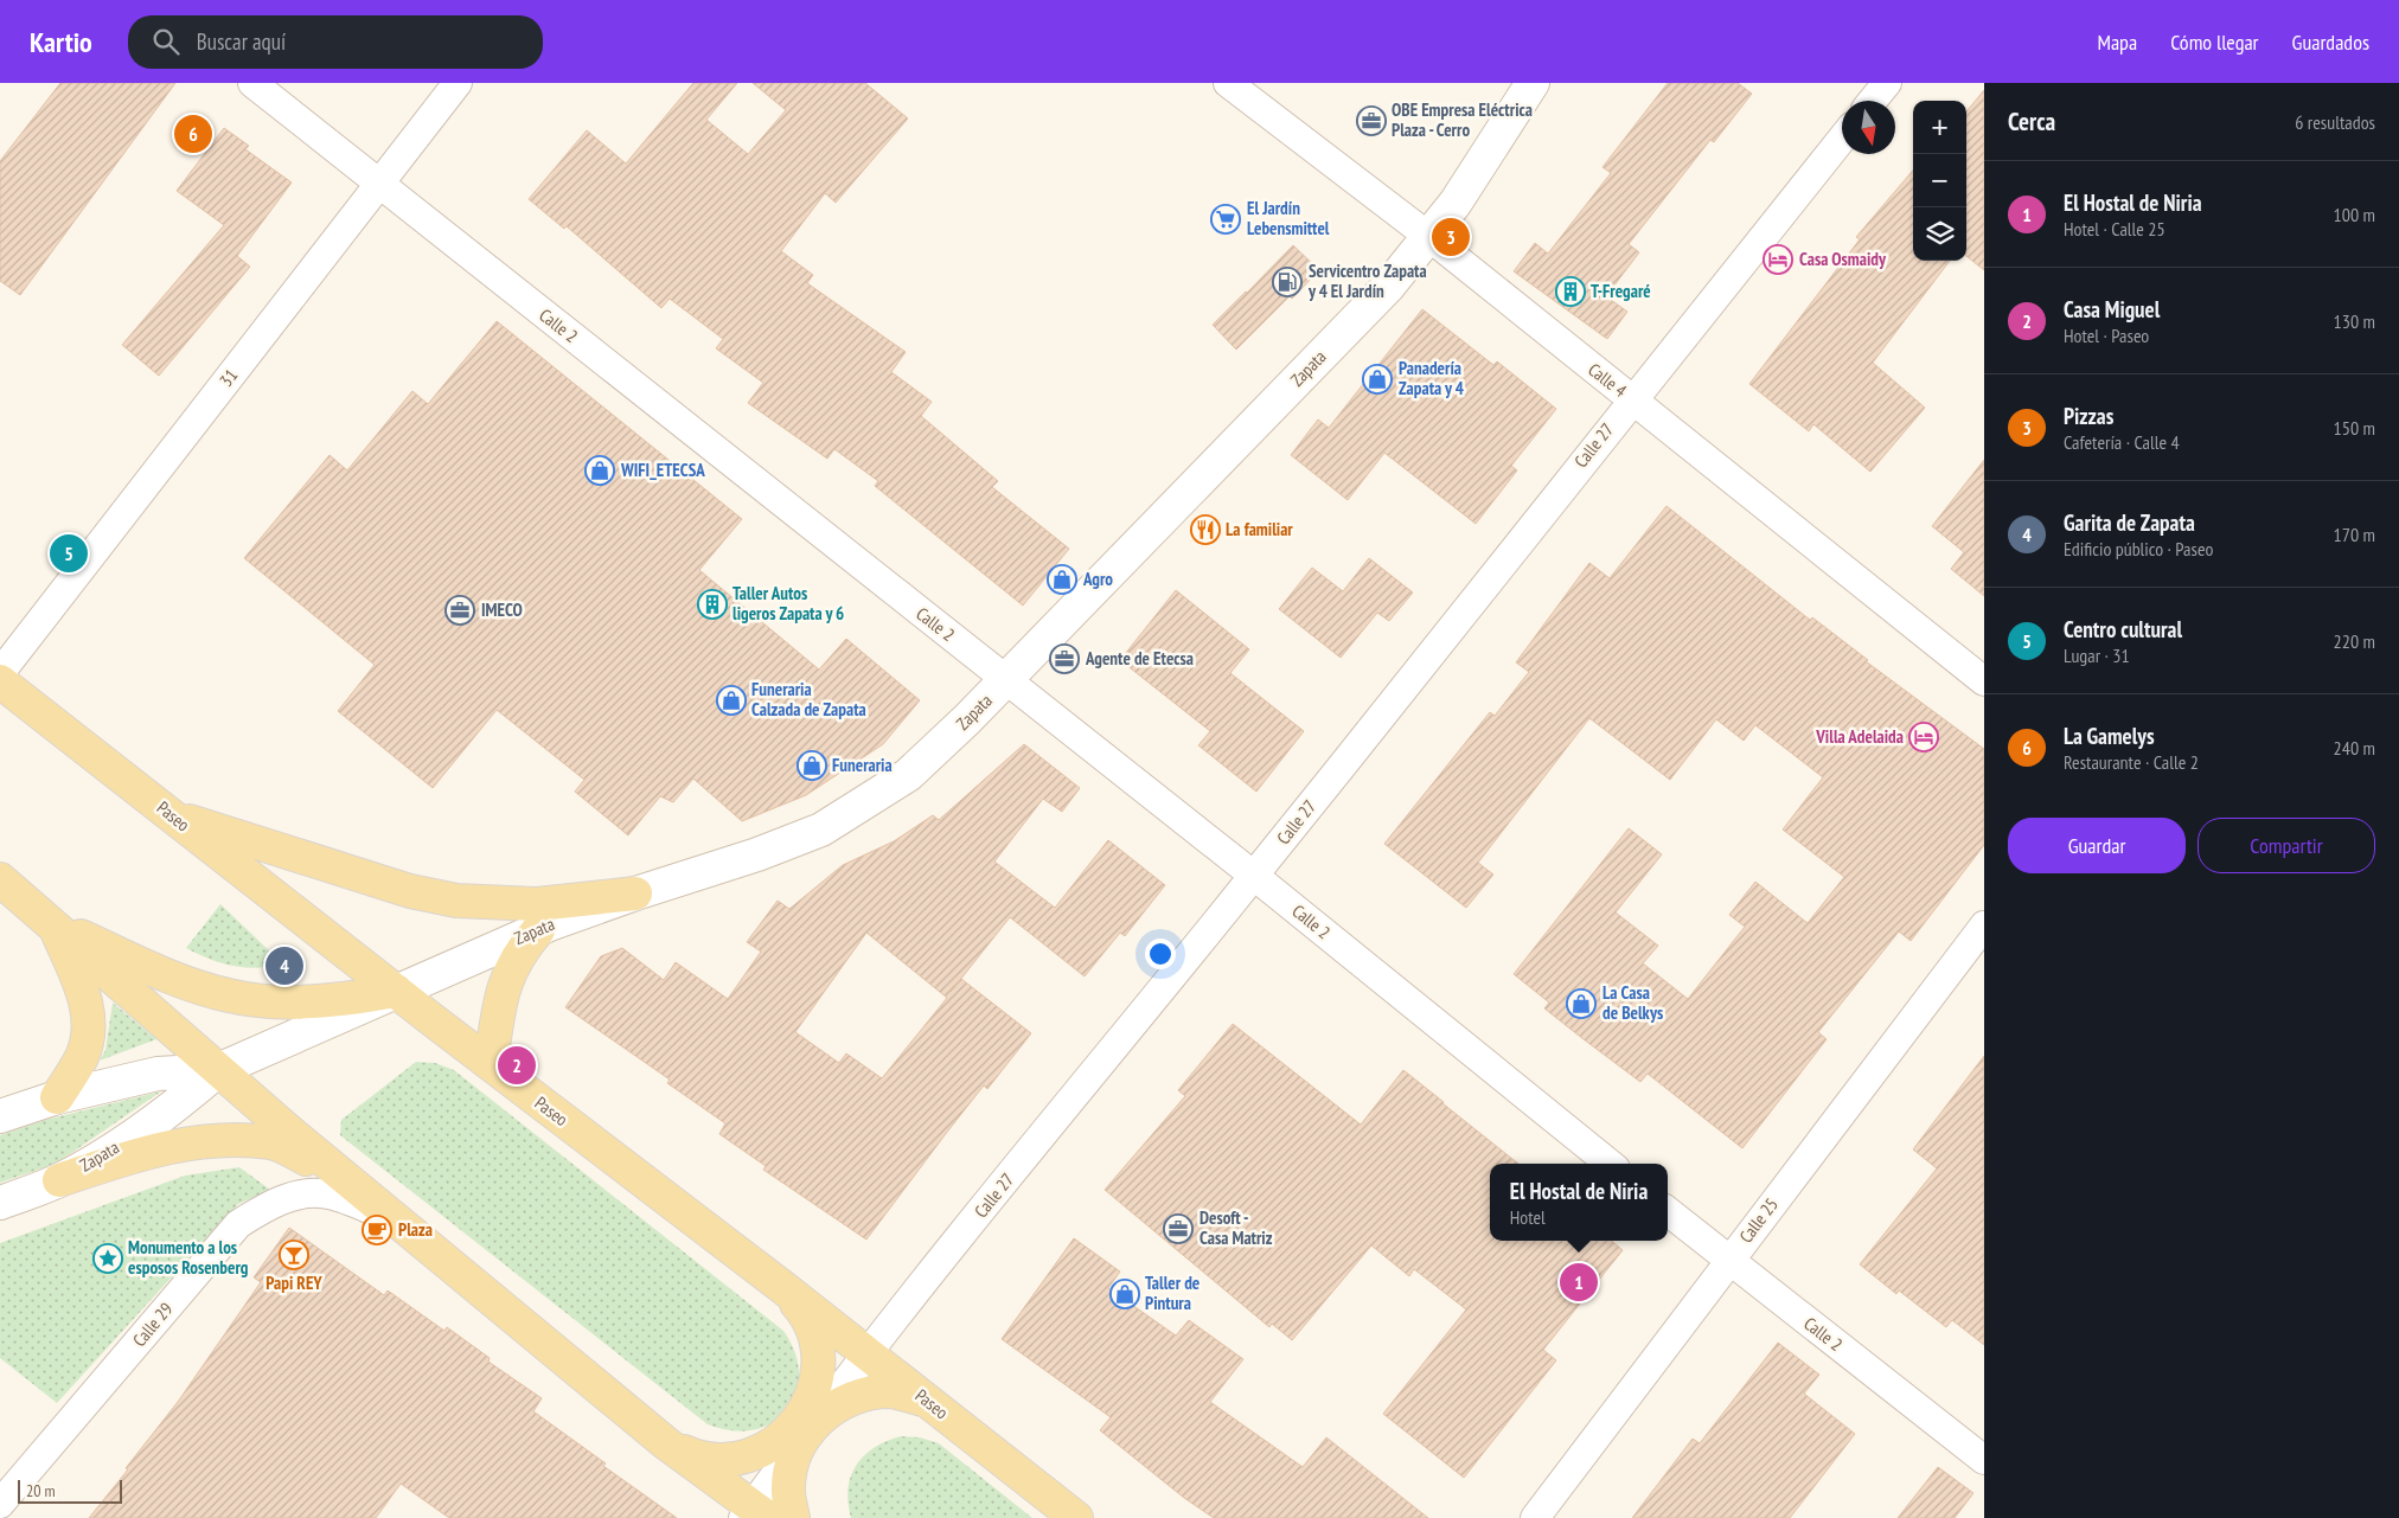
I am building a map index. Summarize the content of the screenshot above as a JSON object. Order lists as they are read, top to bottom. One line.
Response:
{"streets":{"main road":["Zapata","Paseo"],"street":["Calle 2","31","Calle 4","Calle 27","Calle 25","Calle 29"]},"crossings":[["Calle 2","Zapata"],["Calle 2","31"],["Calle 2","Calle 27"],["Calle 2","Calle 25"],["Zapata","Calle 4"],["Zapata","Paseo"],["Calle 4","Calle 27"],["Calle 27","Paseo"]],"places":{"office":["OBE Empresa Eléctrica Plaza - Cerro","IMECO","Agente de Etecsa","Desoft - Casa Matriz"],"supermarket":["El Jardín Lebensmittel"],"hotel":["Casa Osmaidy","Villa Adelaida"],"fuel station":["Servicentro Zapata y 4 El Jardín"],"building":["T-Fregaré","Taller Autos ligeros Zapata y 6"],"shop":["Panadería Zapata y 4","WIFI_ETECSA","Agro","Funeraria Calzada de Zapata","Funeraria","La Casa de Belkys","Taller de Pintura"],"restaurant":["La familiar"],"cafe":["Plaza"],"bar":["Papi REY"],"place":["Monumento a los esposos Rosenberg"]},"scale_bar":"20 m","north":"bottom","page":{"header":"Kartio","search":"Buscar aquí","nav":["Mapa","Cómo llegar","Guardados"],"heading":["Cerca","6 resultados"],"map_buttons":["+","−"],"pins":["6","3","5","4","2","1"],"list":[{"mark":"1","name":"El Hostal de Niria","note":"Hotel · Calle 25","value":"100 m"},{"mark":"2","name":"Casa Miguel","note":"Hotel · Paseo","value":"130 m"},{"mark":"3","name":"Pizzas","note":"Cafetería · Calle 4","value":"150 m"},{"mark":"4","name":"Garita de Zapata","note":"Edificio público · Paseo","value":"170 m"},{"mark":"5","name":"Centro cultural","note":"Lugar · 31","value":"220 m"},{"mark":"6","name":"La Gamelys","note":"Restaurante · Calle 2","value":"240 m"}],"buttons":["Guardar","Compartir"],"popup":["El Hostal de Niria","Hotel"],"scale":"20 m"}}
